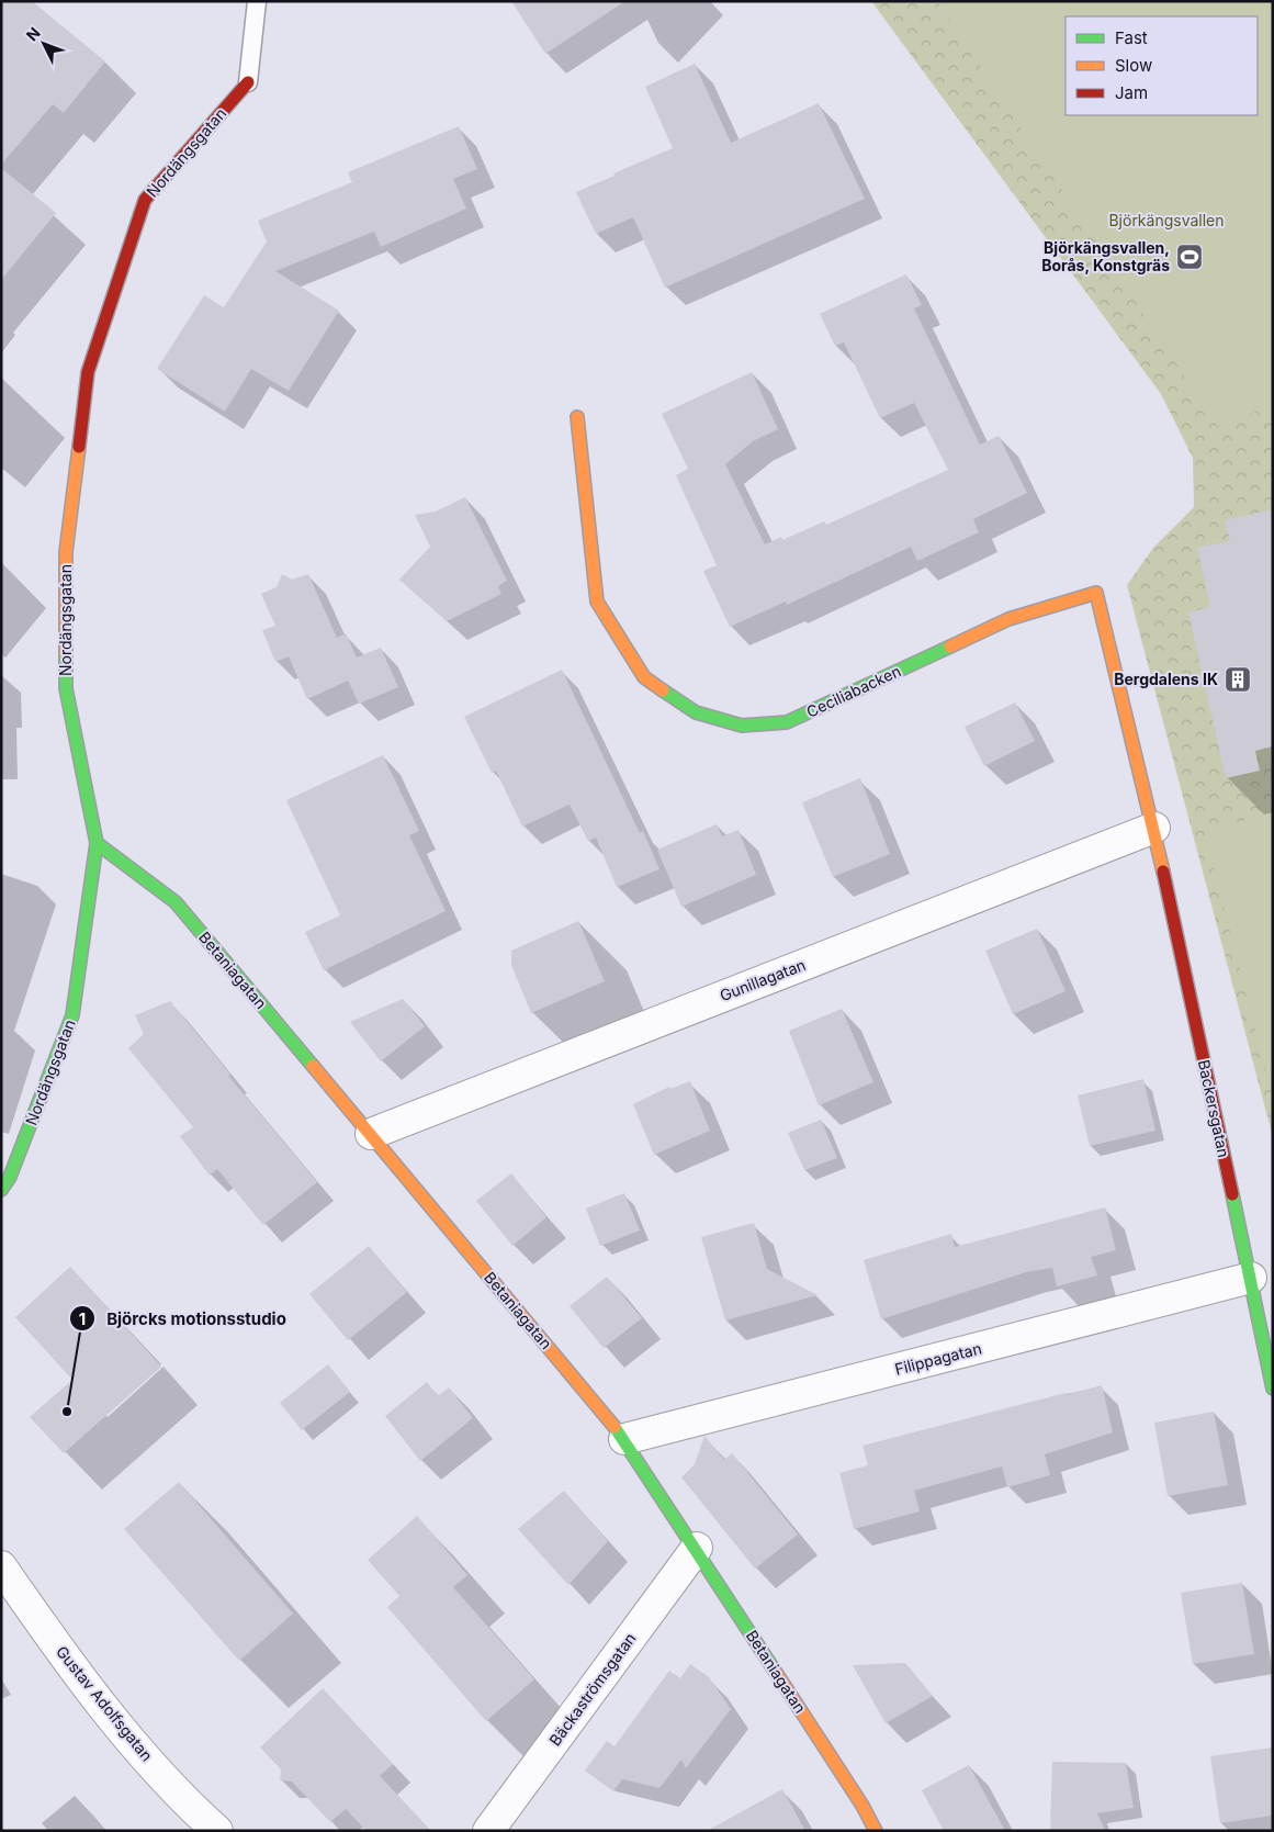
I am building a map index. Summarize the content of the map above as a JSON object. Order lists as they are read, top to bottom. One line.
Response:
{"streets":{"street":["Nordängsgatan","Ceciliabacken","Betaniagatan","Gunillagatan","Backersgatan","Filippagatan","Bäckaströmsgatan","Gustav Adolfsgatan"]},"crossings":[["Nordängsgatan","Betaniagatan"],["Ceciliabacken","Gunillagatan"],["Ceciliabacken","Backersgatan"],["Betaniagatan","Gunillagatan"],["Betaniagatan","Filippagatan"],["Betaniagatan","Bäckaströmsgatan"],["Gunillagatan","Backersgatan"],["Backersgatan","Filippagatan"]],"parks":["Björkängsvallen"],"places":{"sports":["Björkängsvallen, Borås, Konstgräs"],"building":["Bergdalens IK"],"other":["Björcks motionsstudio"]},"legend":["Fast","Slow","Jam"],"north":"top left"}
